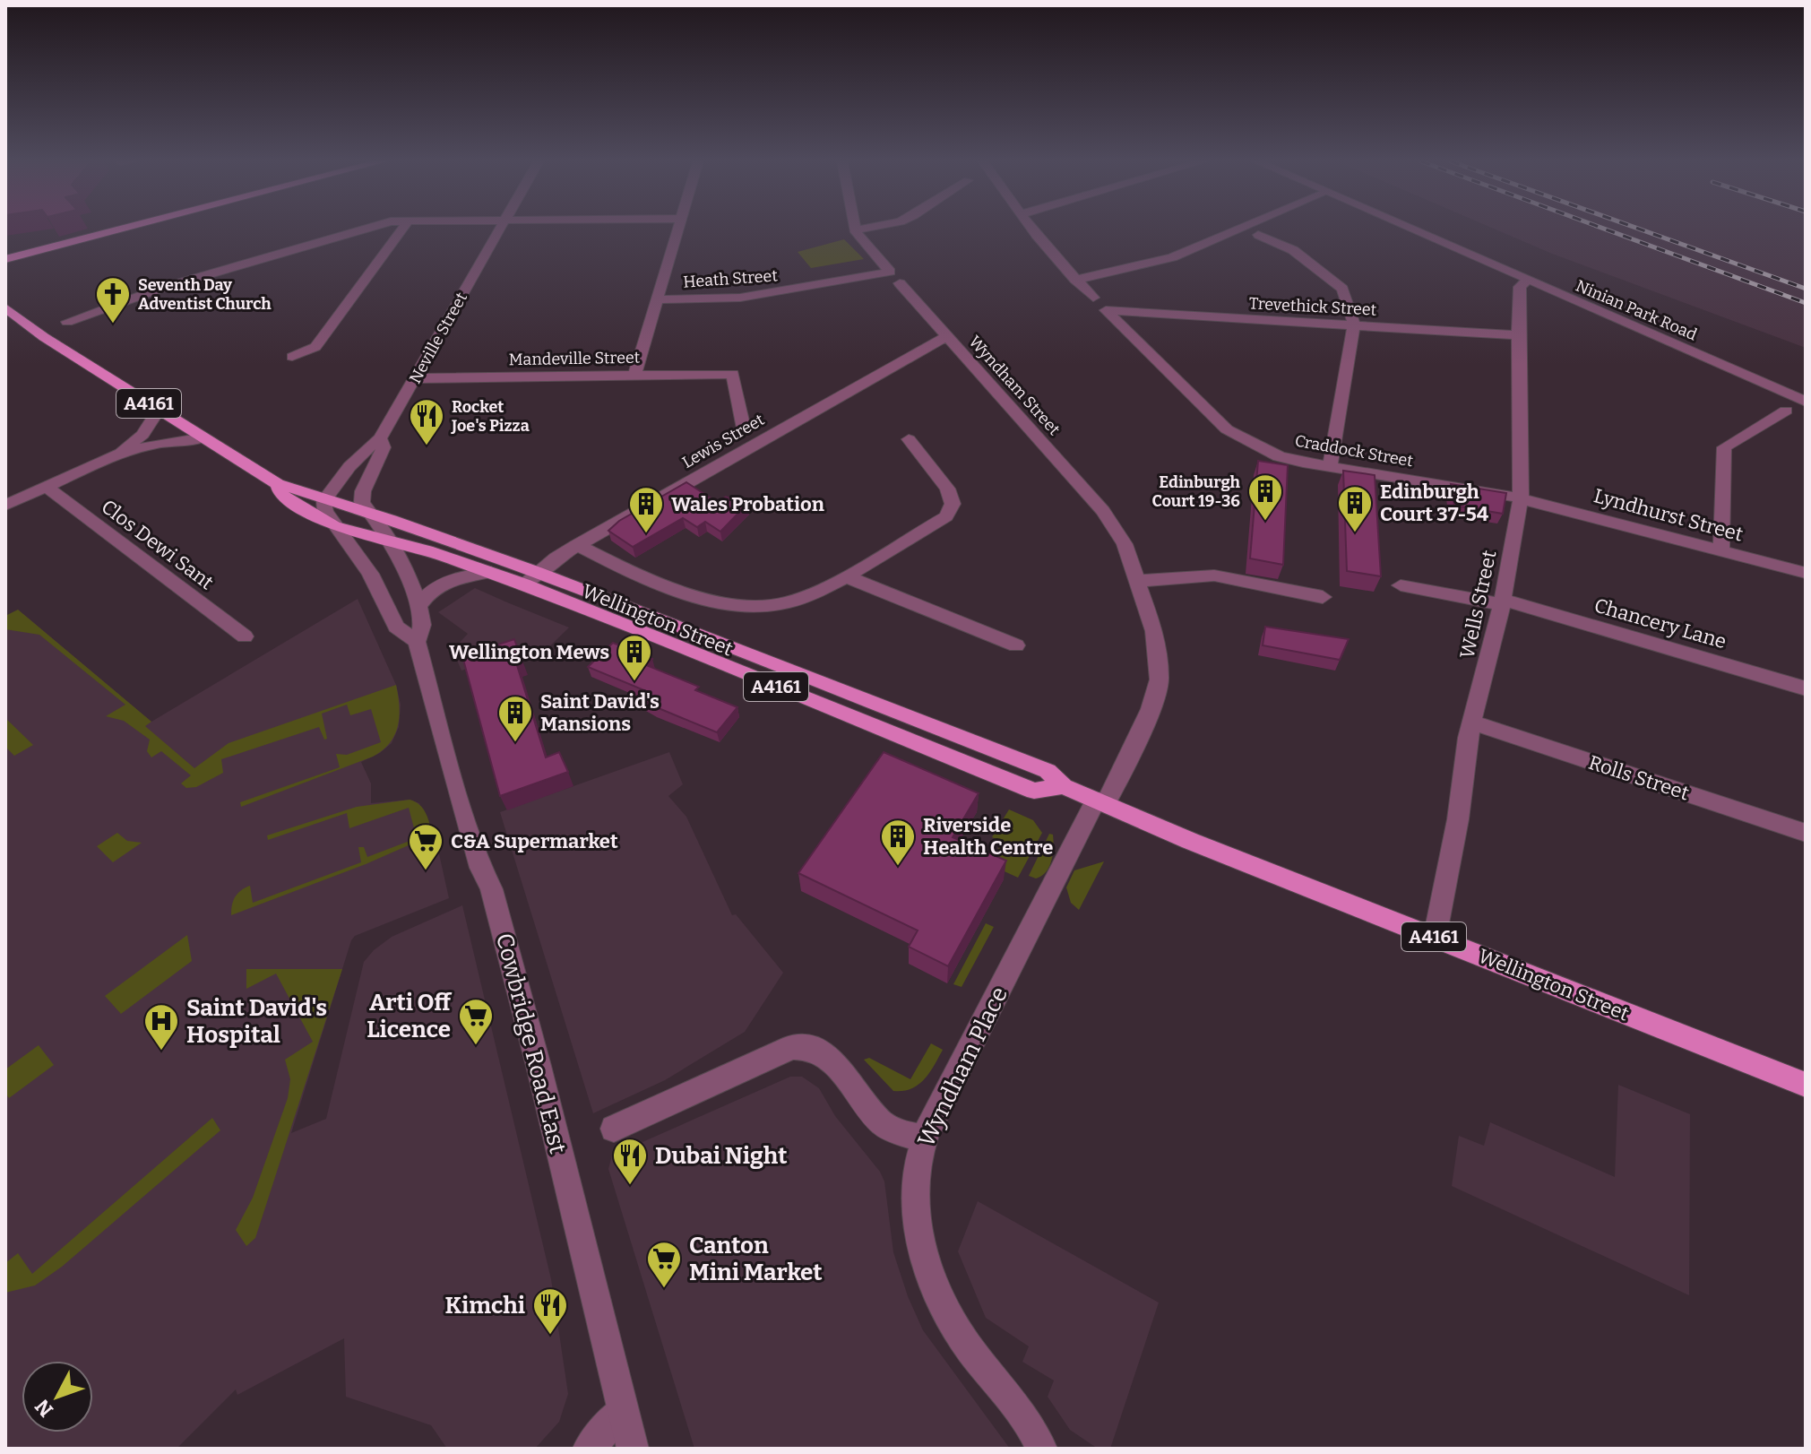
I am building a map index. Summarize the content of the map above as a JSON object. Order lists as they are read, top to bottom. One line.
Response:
{"streets":{"main road":["A4161","Wellington Street"],"street":["Heath Street","Trevethick Street","Ninian Park Road","Neville Street","Mandeville Street","Wyndham Street","Lewis Street","Craddock Street","Lyndhurst Street","Clos Dewi Sant","Wells Street","Chancery Lane","Rolls Street","Cowbridge Road East","Wyndham Place"]},"crossings":[["Heath Street","Wyndham Street"],["Trevethick Street","Craddock Street"],["Trevethick Street","Wells Street"],["Ninian Park Road","Wells Street"],["Neville Street","Mandeville Street"],["Neville Street","A4161"],["Neville Street","Wellington Street"],["Neville Street","Cowbridge Road East"],["Wyndham Street","Lewis Street"],["Wyndham Street","Wyndham Place"],["A4161","Wellington Street"],["Lewis Street","Wellington Street"],["Craddock Street","Lyndhurst Street"],["Craddock Street","Wells Street"],["Lyndhurst Street","Wells Street"],["Wells Street","Wellington Street"],["Wells Street","Chancery Lane"],["Wells Street","Rolls Street"],["Wellington Street","Cowbridge Road East"],["Wellington Street","Wyndham Place"]],"places":{"church":["Seventh Day Adventist Church"],"restaurant":["Rocket Joe's Pizza","Dubai Night","Kimchi"],"building":["Edinburgh Court 19-36","Edinburgh Court 37-54","Wales Probation","Wellington Mews","Saint David's Mansions","Riverside Health Centre"],"supermarket":["C&A Supermarket","Arti Off Licence","Canton Mini Market"],"hospital":["Saint David's Hospital"]},"north":"bottom left"}
